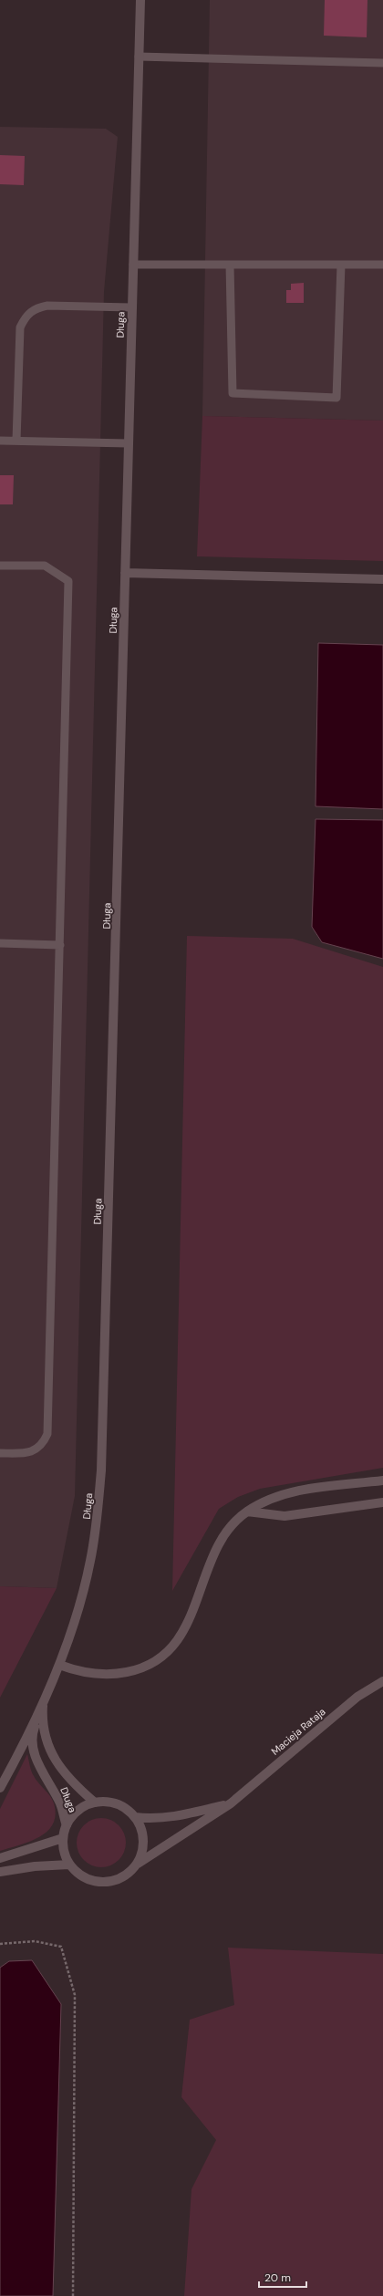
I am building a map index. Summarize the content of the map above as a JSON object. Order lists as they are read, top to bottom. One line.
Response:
{"streets":{"street":["Długa","Macieja Rataja"]},"crossings":[["Długa","Macieja Rataja"]],"scale_bar":"20 m"}
